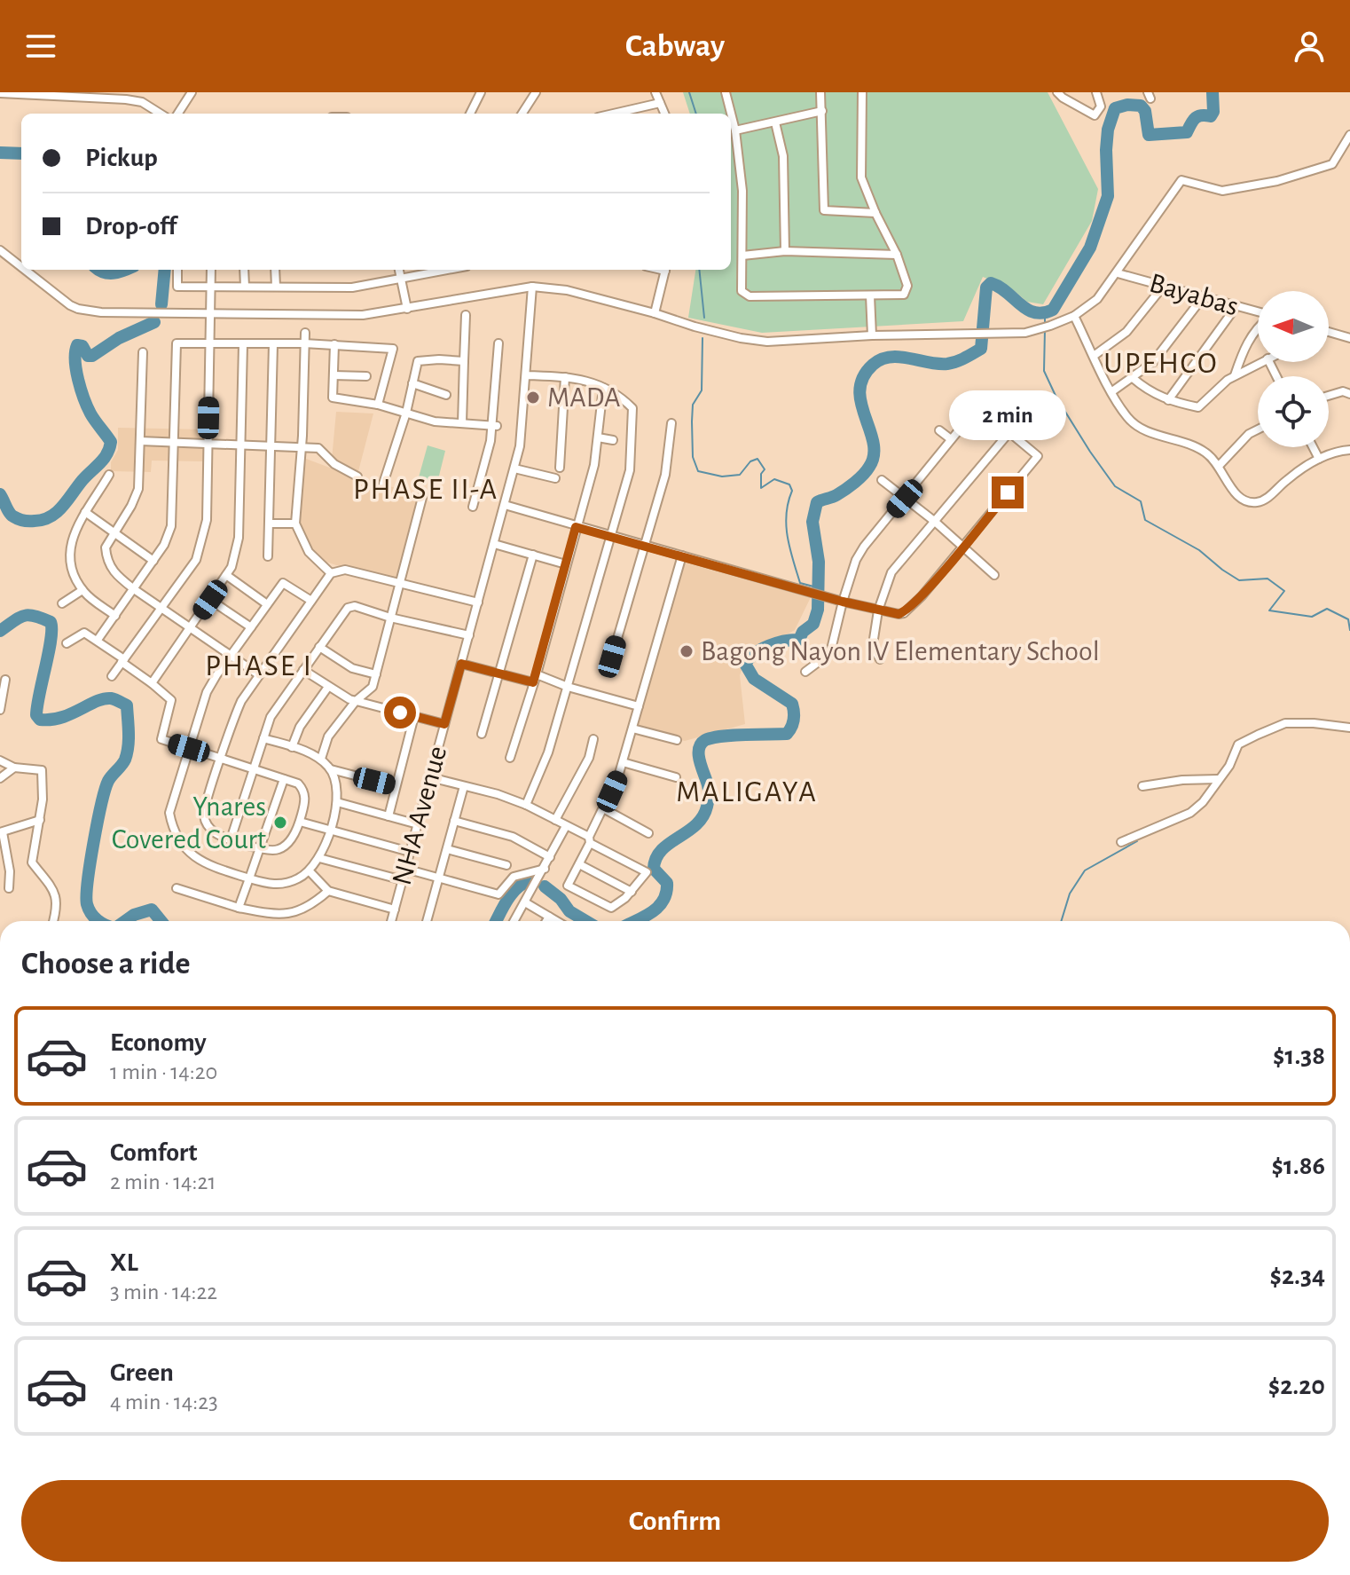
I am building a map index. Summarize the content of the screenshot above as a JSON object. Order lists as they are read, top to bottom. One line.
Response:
{"streets":{"street":["Bayabas","NHA Avenue"]},"districts":["UPEHCO","PHASE II-A","PHASE I","MALIGAYA"],"places":["MADA","Bagong Nayon IV Elementary School","Ynares Covered Court"],"north":"left","page":{"header":"Cabway","banner":["Pickup","Drop-off"],"bubble":"2 min","heading":"Choose a ride","list":[{"name":"Economy","note":"1 min · 14:20","value":"$1.38"},{"name":"Comfort","note":"2 min · 14:21","value":"$1.86"},{"name":"XL","note":"3 min · 14:22","value":"$2.34"},{"name":"Green","note":"4 min · 14:23","value":"$2.20"}],"buttons":"Confirm"}}
